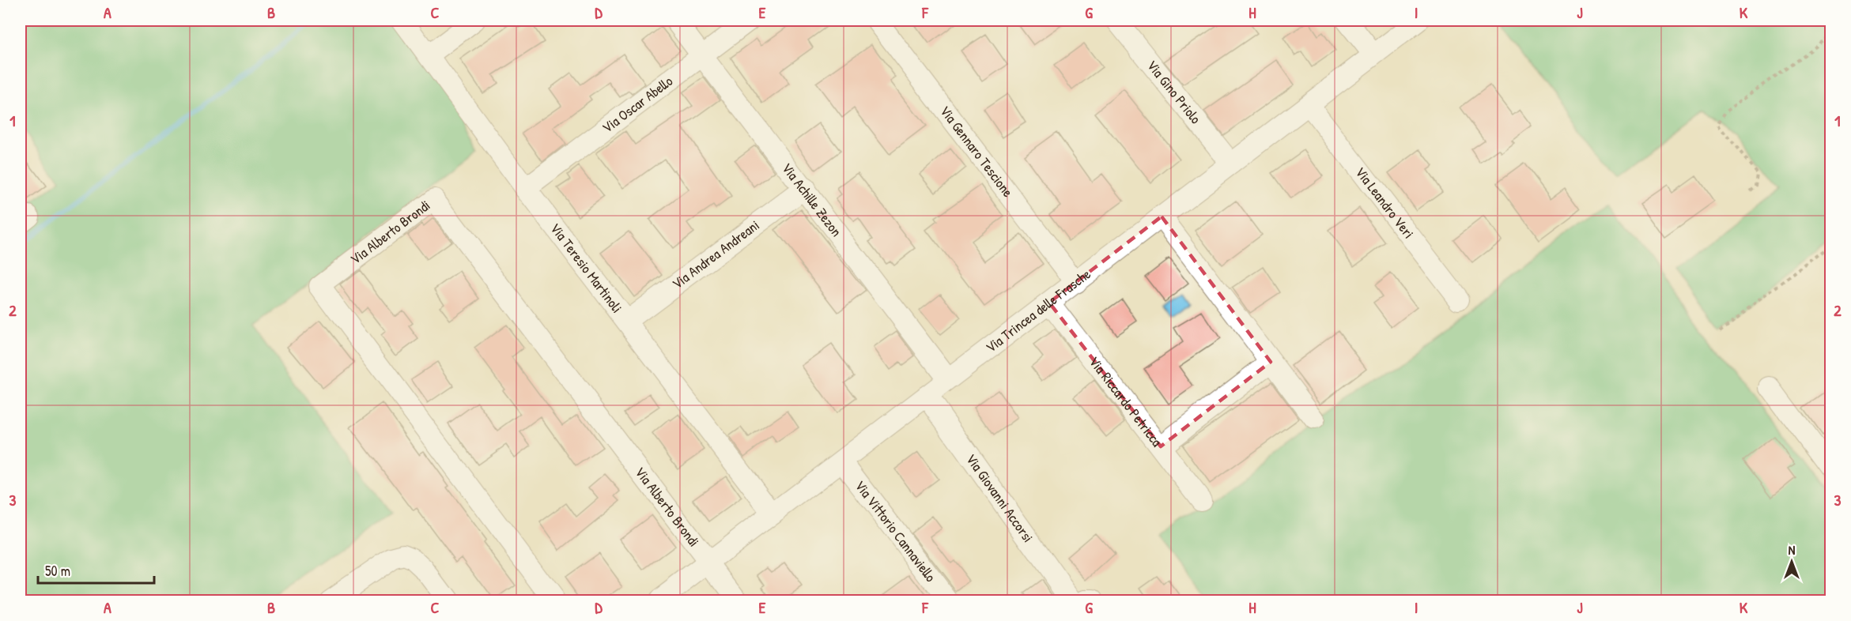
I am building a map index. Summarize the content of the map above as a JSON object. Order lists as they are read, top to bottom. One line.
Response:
{"streets":{"street":["Via Gino Priolo","Via Oscar Abello","Via Gennaro Tescione","Via Achille Zezon","Via Leandro Veri","Via Alberto Brondi","Via Andrea Andreani","Via Teresio Martinoli","Via Trincea delle Frasche","Via Riccardo Petricca","Via Giovanni Accorsi","Via Vittorio Cannaviello"]},"crossings":[["Via Gino Priolo","Via Trincea delle Frasche"],["Via Oscar Abello","Via Achille Zezon"],["Via Oscar Abello","Via Teresio Martinoli"],["Via Gennaro Tescione","Via Trincea delle Frasche"],["Via Achille Zezon","Via Andrea Andreani"],["Via Achille Zezon","Via Trincea delle Frasche"],["Via Leandro Veri","Via Trincea delle Frasche"],["Via Alberto Brondi","Via Trincea delle Frasche"],["Via Andrea Andreani","Via Teresio Martinoli"],["Via Teresio Martinoli","Via Trincea delle Frasche"],["Via Trincea delle Frasche","Via Riccardo Petricca"],["Via Trincea delle Frasche","Via Giovanni Accorsi"],["Via Trincea delle Frasche","Via Vittorio Cannaviello"]],"scale_bar":"50 m","north":"top","grid":{"columns":["A","B","C","D","E","F","G","H","I","J","K"],"rows":["1","2","3"]}}
